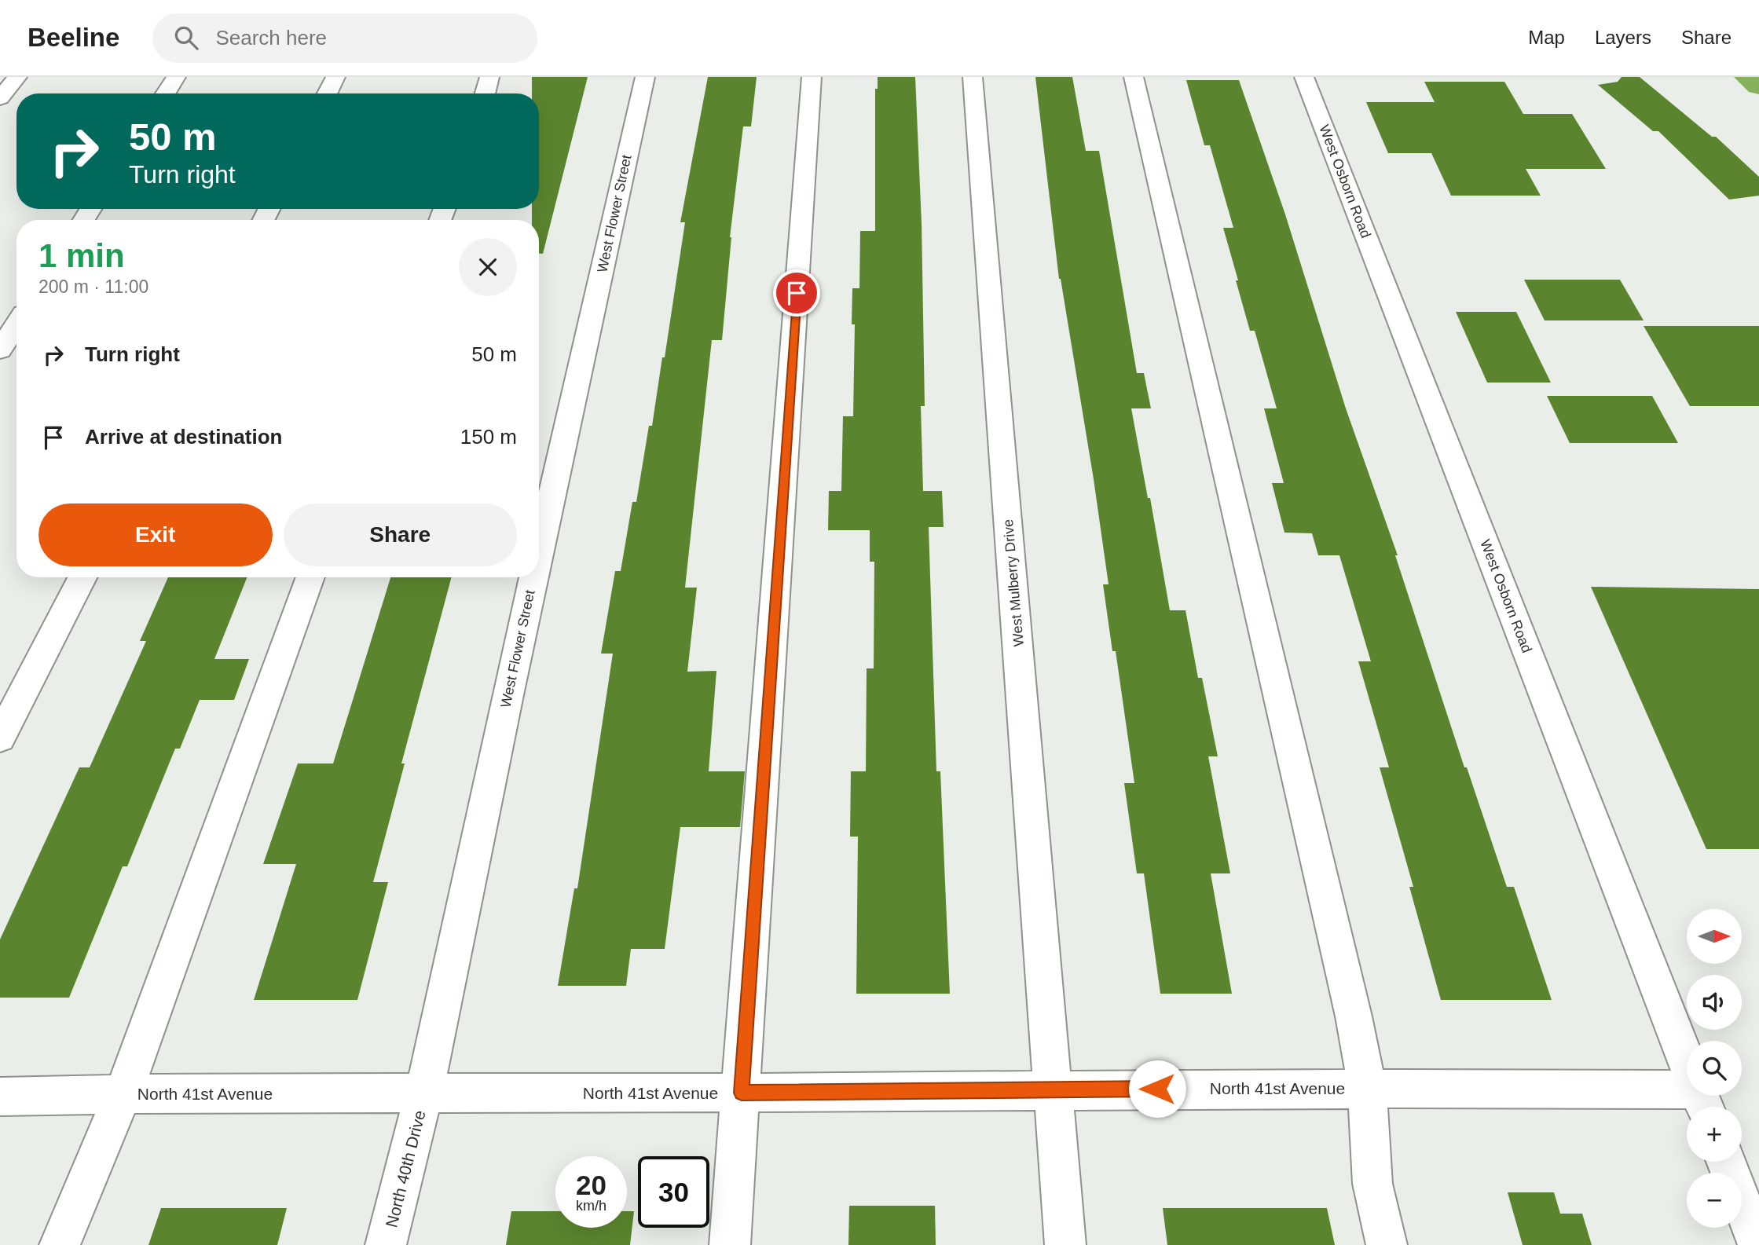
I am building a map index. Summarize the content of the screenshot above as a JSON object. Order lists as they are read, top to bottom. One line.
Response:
{"streets":{"street":["West Osborn Road","West Flower Street","West Mulberry Drive","North 41st Avenue","North 40th Drive"]},"crossings":[["West Osborn Road","North 41st Avenue"],["West Flower Street","North 41st Avenue"],["West Flower Street","North 40th Drive"],["West Mulberry Drive","North 41st Avenue"],["North 41st Avenue","North 40th Drive"]],"north":"right","page":{"header":"Beeline","search":"Search here","nav":["Map","Layers","Share"],"turn":["50 m","Turn right"],"heading":["1 min","200 m · 11:00"],"list":[{"name":"Turn right","value":"50 m"},{"name":"Arrive at destination","value":"150 m"}],"buttons":["Exit","Share"],"map_buttons":["+","−"],"speed":"20 km/h","limit":"30"}}
